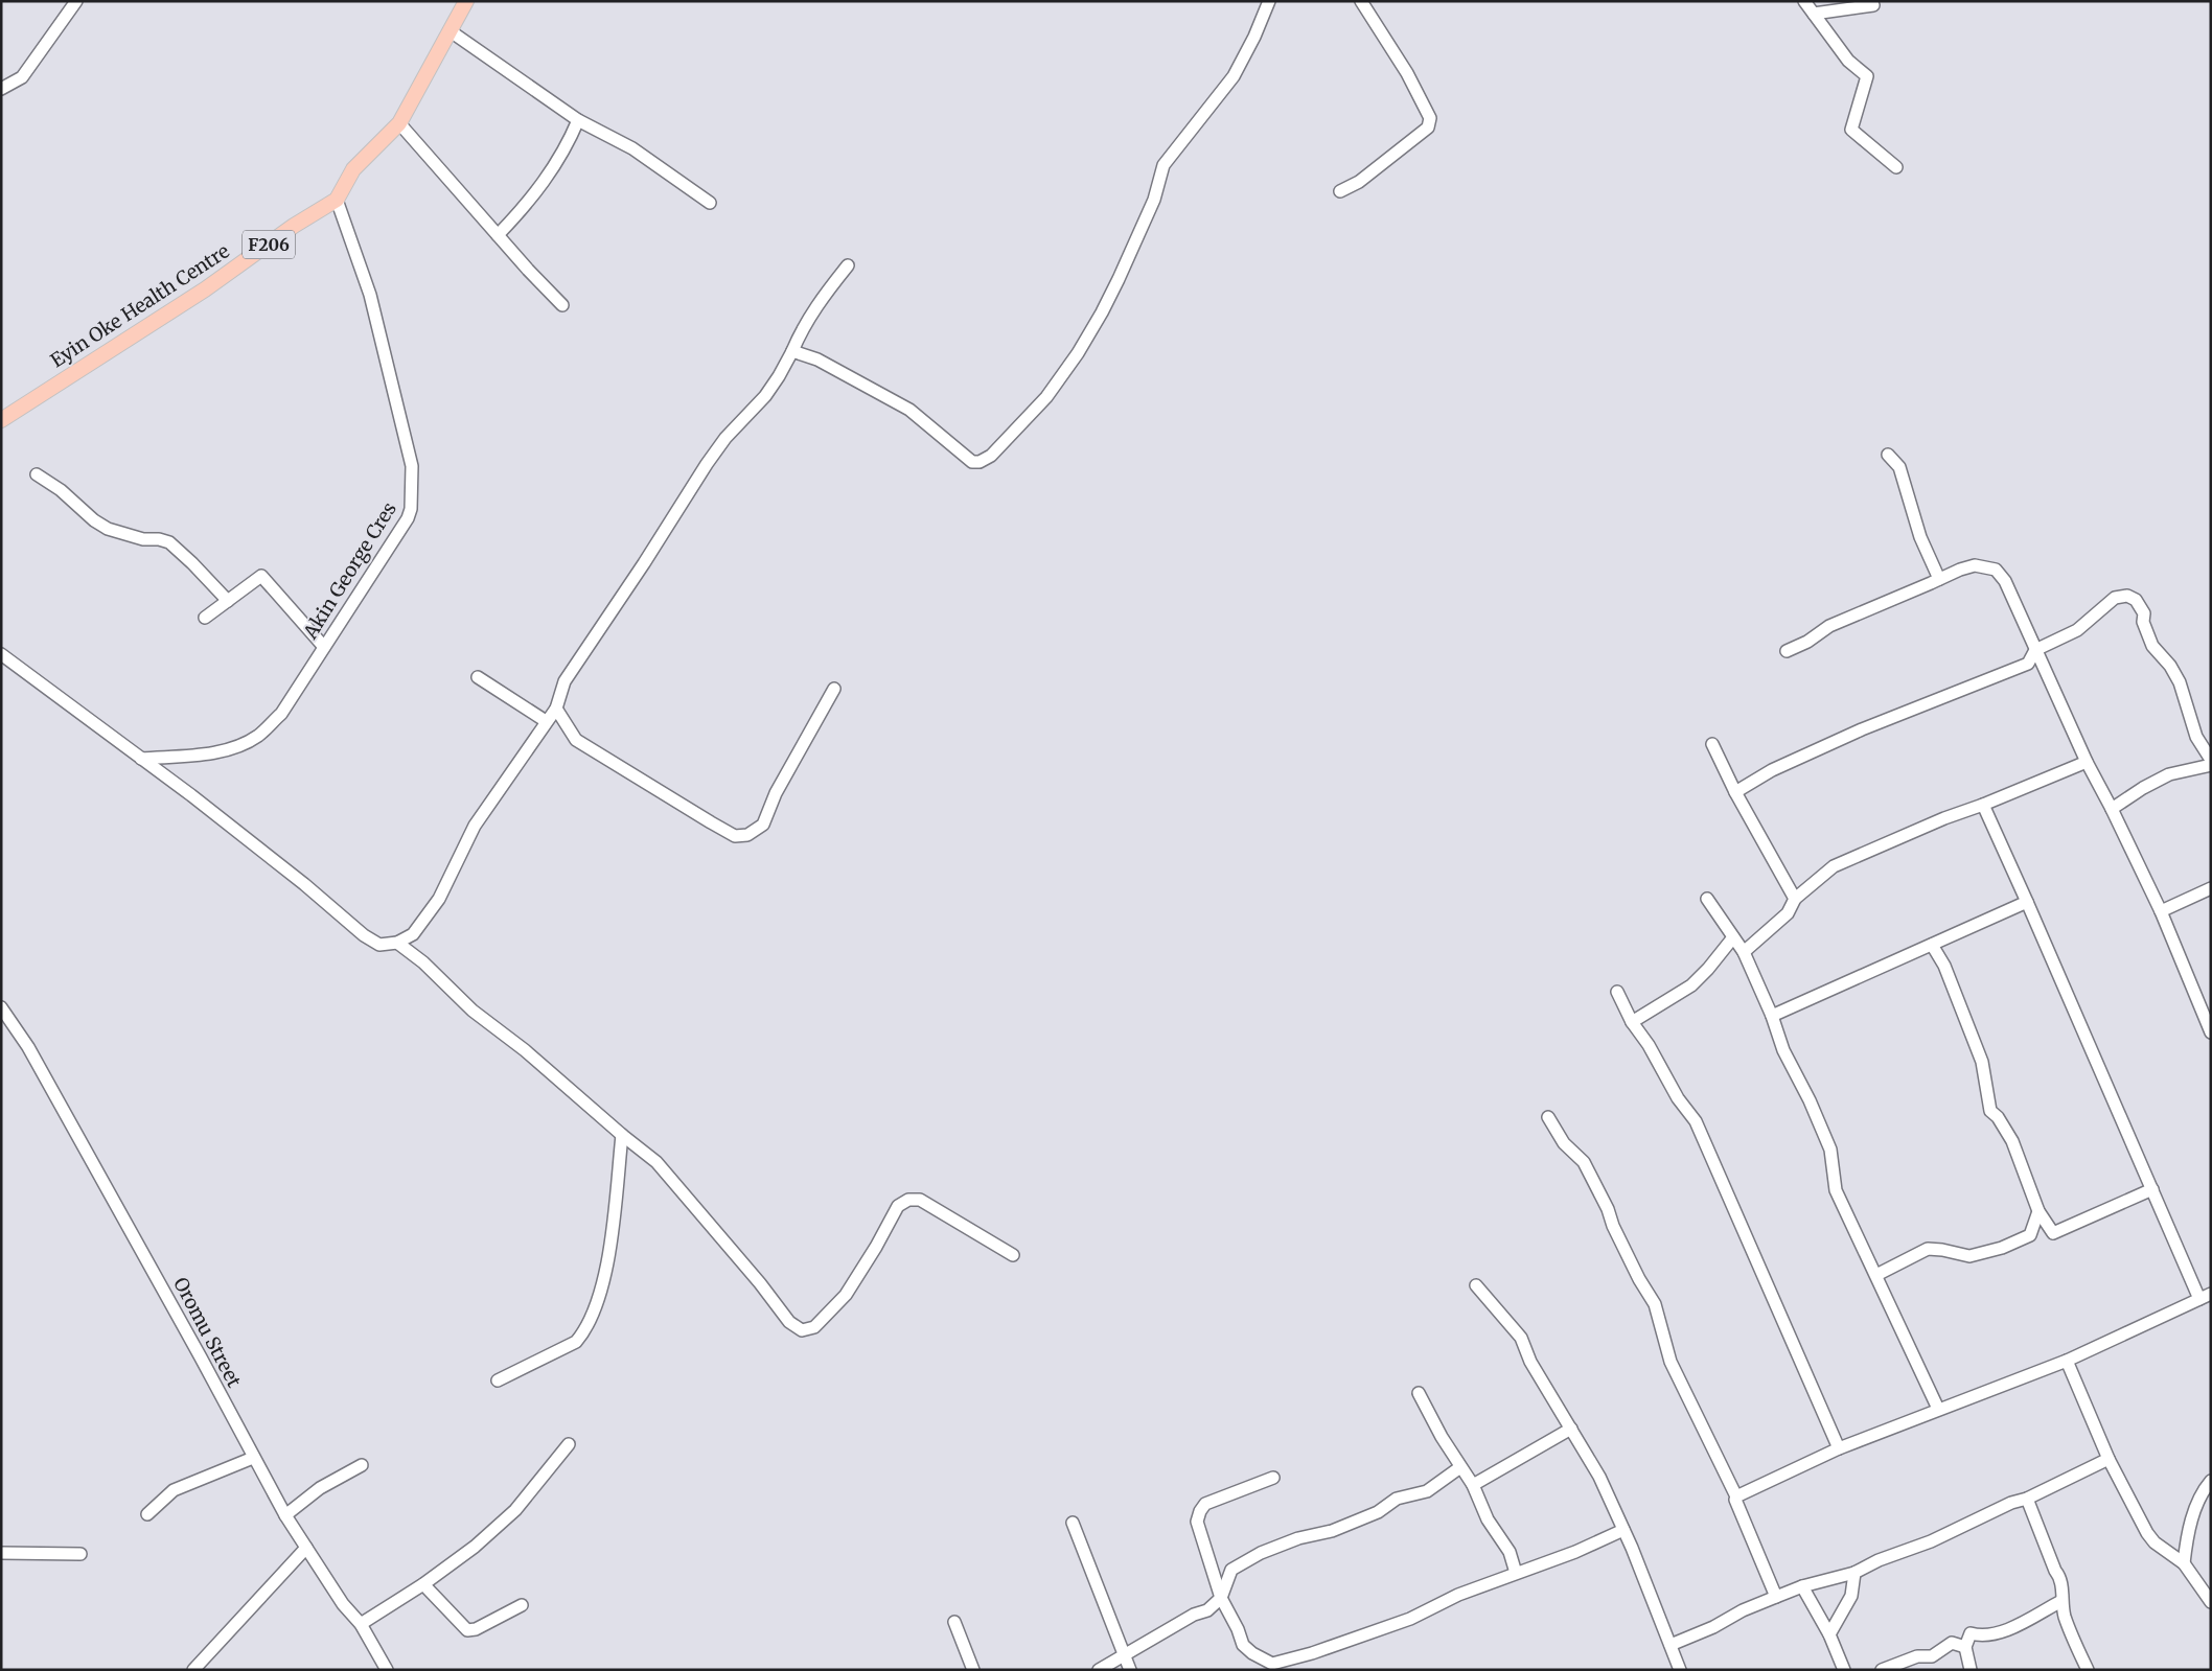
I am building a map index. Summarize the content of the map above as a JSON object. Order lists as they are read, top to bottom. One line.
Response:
{"streets":{"main road":["F206","Eyin Oke Health Centre"],"street":["Akin George Cres","Oromu Street"]},"crossings":[["Eyin Oke Health Centre","Akin George Cres"]]}
